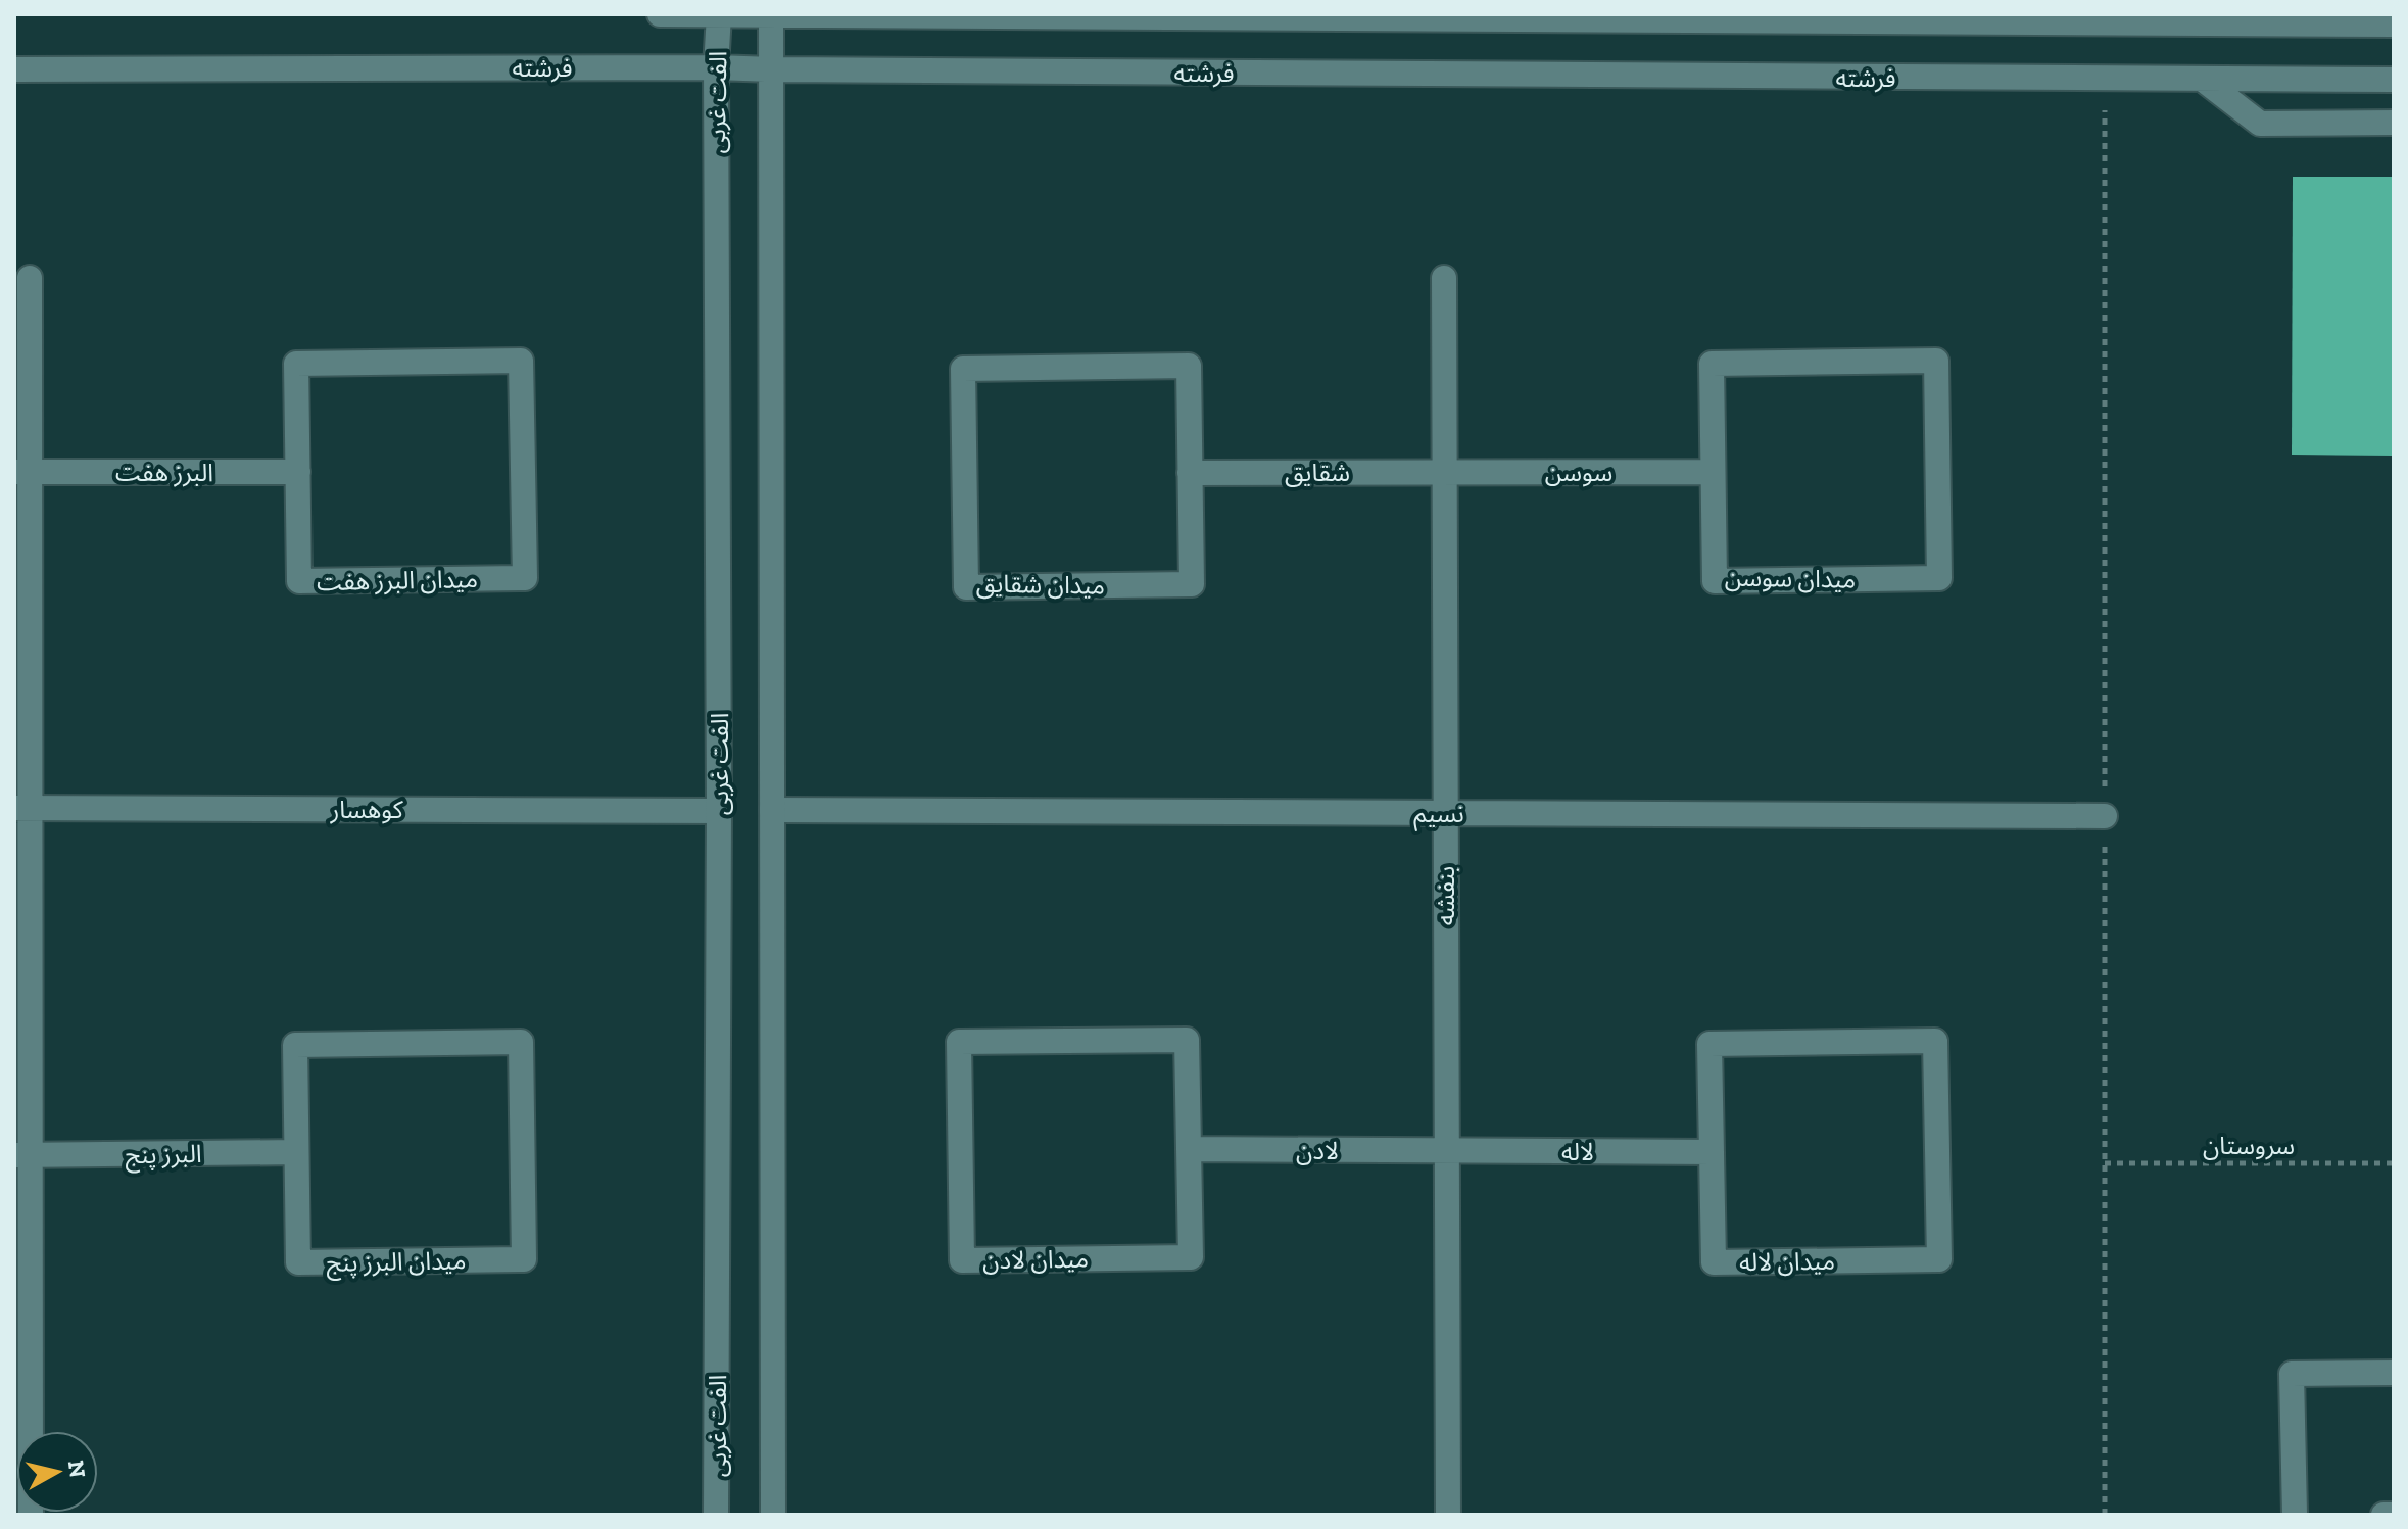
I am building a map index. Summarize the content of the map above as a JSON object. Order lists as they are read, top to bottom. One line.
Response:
{"streets":{"street":["فرشته","الفت غربی","البرز هفت","شقایق","سوسن","میدان سوسن","میدان البرز هفت","میدان شقایق","کوهسار","نسیم","بنفشه","لادن","لاله","البرز پنج","میدان لادن","میدان البرز پنج","میدان لاله"],"path":["سروستان"]},"crossings":[["فرشته","الفت غربی"],["الفت غربی","کوهسار"],["البرز هفت","میدان البرز هفت"],["شقایق","سوسن"],["شقایق","میدان شقایق"],["شقایق","بنفشه"],["سوسن","میدان سوسن"],["سوسن","بنفشه"],["نسیم","بنفشه"],["بنفشه","لادن"],["بنفشه","لاله"],["لادن","لاله"],["لادن","میدان لادن"],["لاله","میدان لاله"],["البرز پنج","میدان البرز پنج"]],"north":"right"}
